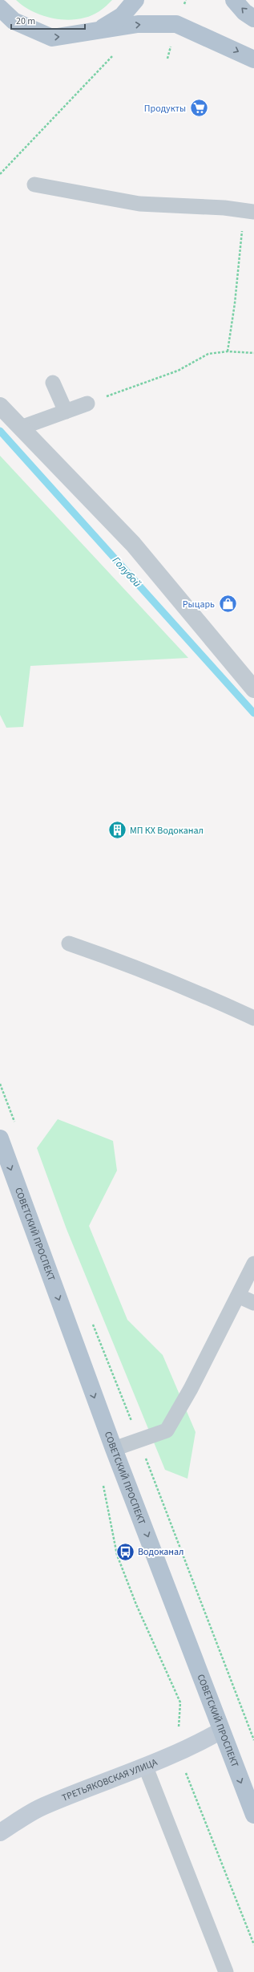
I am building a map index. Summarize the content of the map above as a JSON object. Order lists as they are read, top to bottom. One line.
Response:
{"streets":{"main road":["СОВЕТСКИЙ ПРОСПЕКТ"],"street":["ТРЕТЬЯКОВСКАЯ УЛИЦА"]},"crossings":[["СОВЕТСКИЙ ПРОСПЕКТ","ТРЕТЬЯКОВСКАЯ УЛИЦА"]],"one_way":["СОВЕТСКИЙ ПРОСПЕКТ"],"water":["Голубой"],"places":{"supermarket":["Продукты"],"shop":["Рыцарь"],"building":["МП КХ Водоканал"],"bus stop":["Водоканал"]},"scale_bar":"20 m"}
